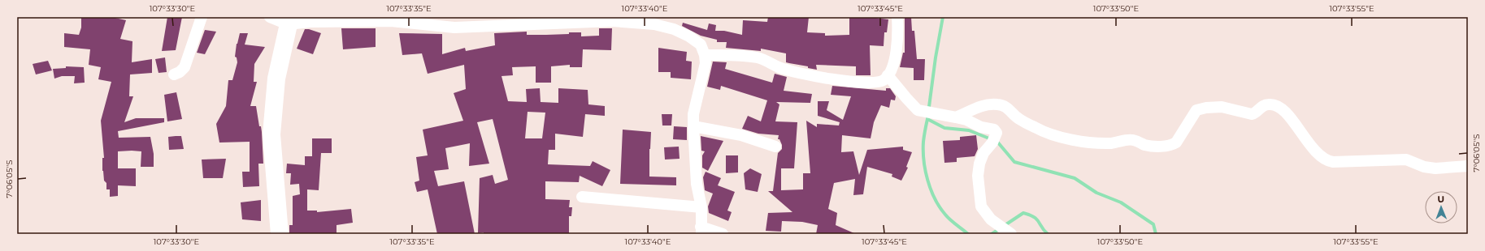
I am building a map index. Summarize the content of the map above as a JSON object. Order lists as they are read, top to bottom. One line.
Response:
{"north":"top","coordinates":["107°33'30\"E","107°33'35\"E","107°33'40\"E","107°33'45\"E","107°33'50\"E","107°33'55\"E","7°06'05\"S"]}
